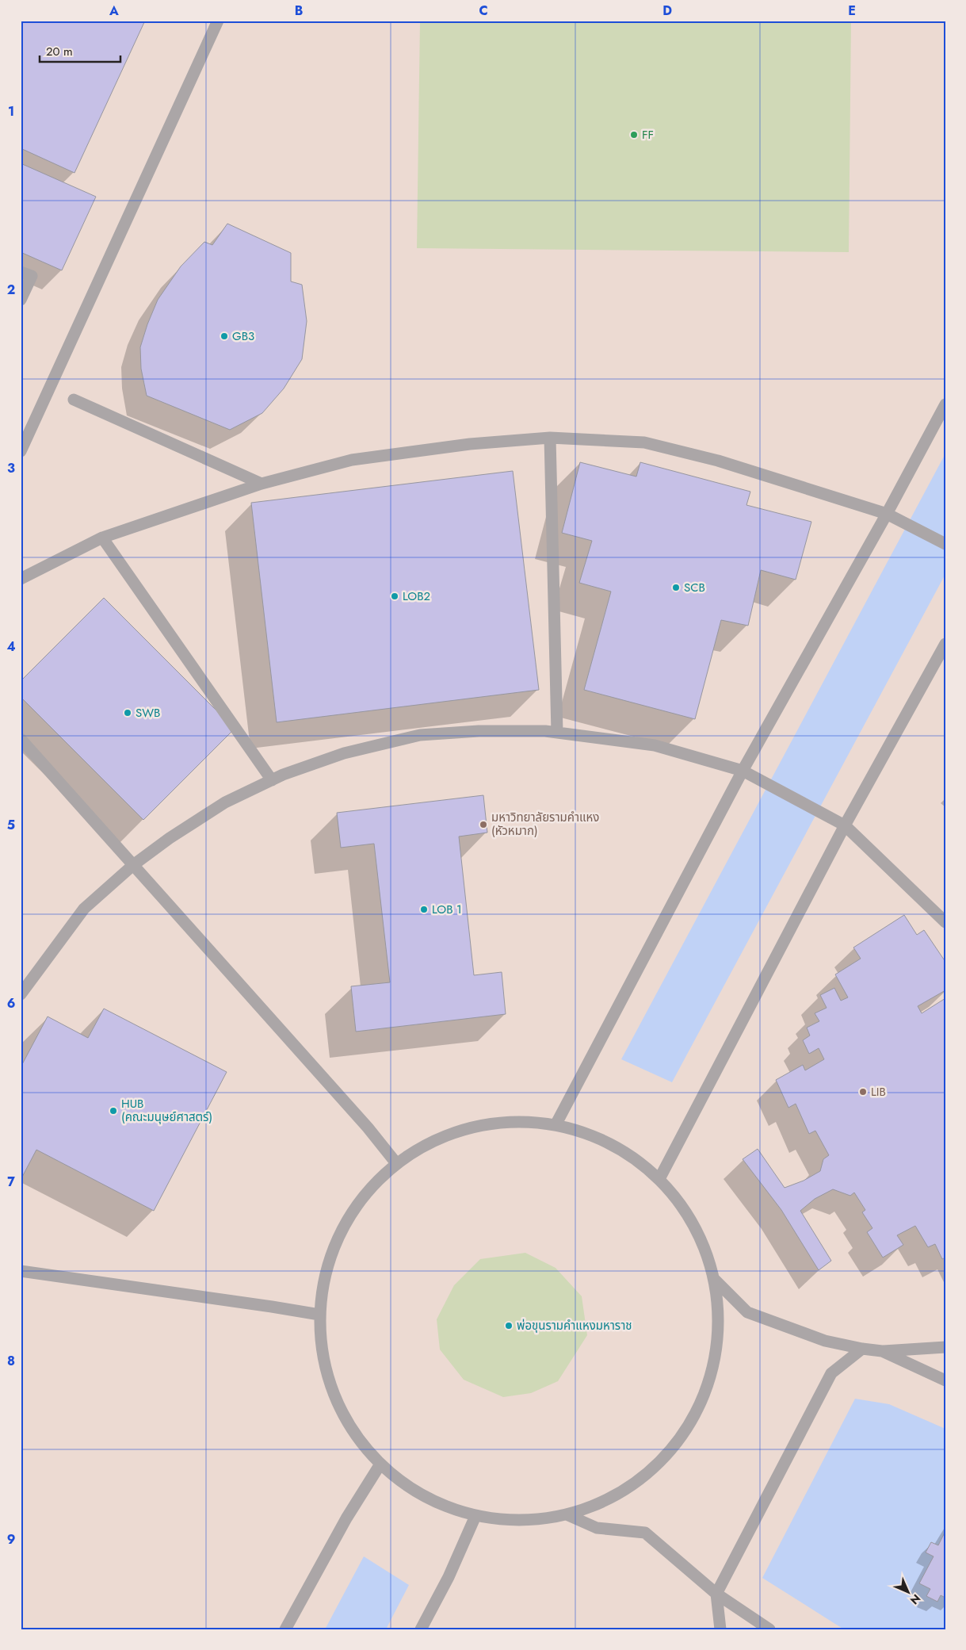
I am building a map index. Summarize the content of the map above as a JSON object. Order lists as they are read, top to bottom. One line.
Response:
{"places":["FF","GB3","SCB","LOB2","SWB","มหาวิทยาลัยรามคำแหง (หัวหมาก)","LOB 1","LIB","HUB (คณะมนุษย์ศาสตร์)","พ่อขุนรามคำแหงมหาราช"],"scale_bar":"20 m","north":"bottom right","grid":{"columns":["A","B","C","D","E"],"rows":["1","2","3","4","5","6","7","8","9"]}}
